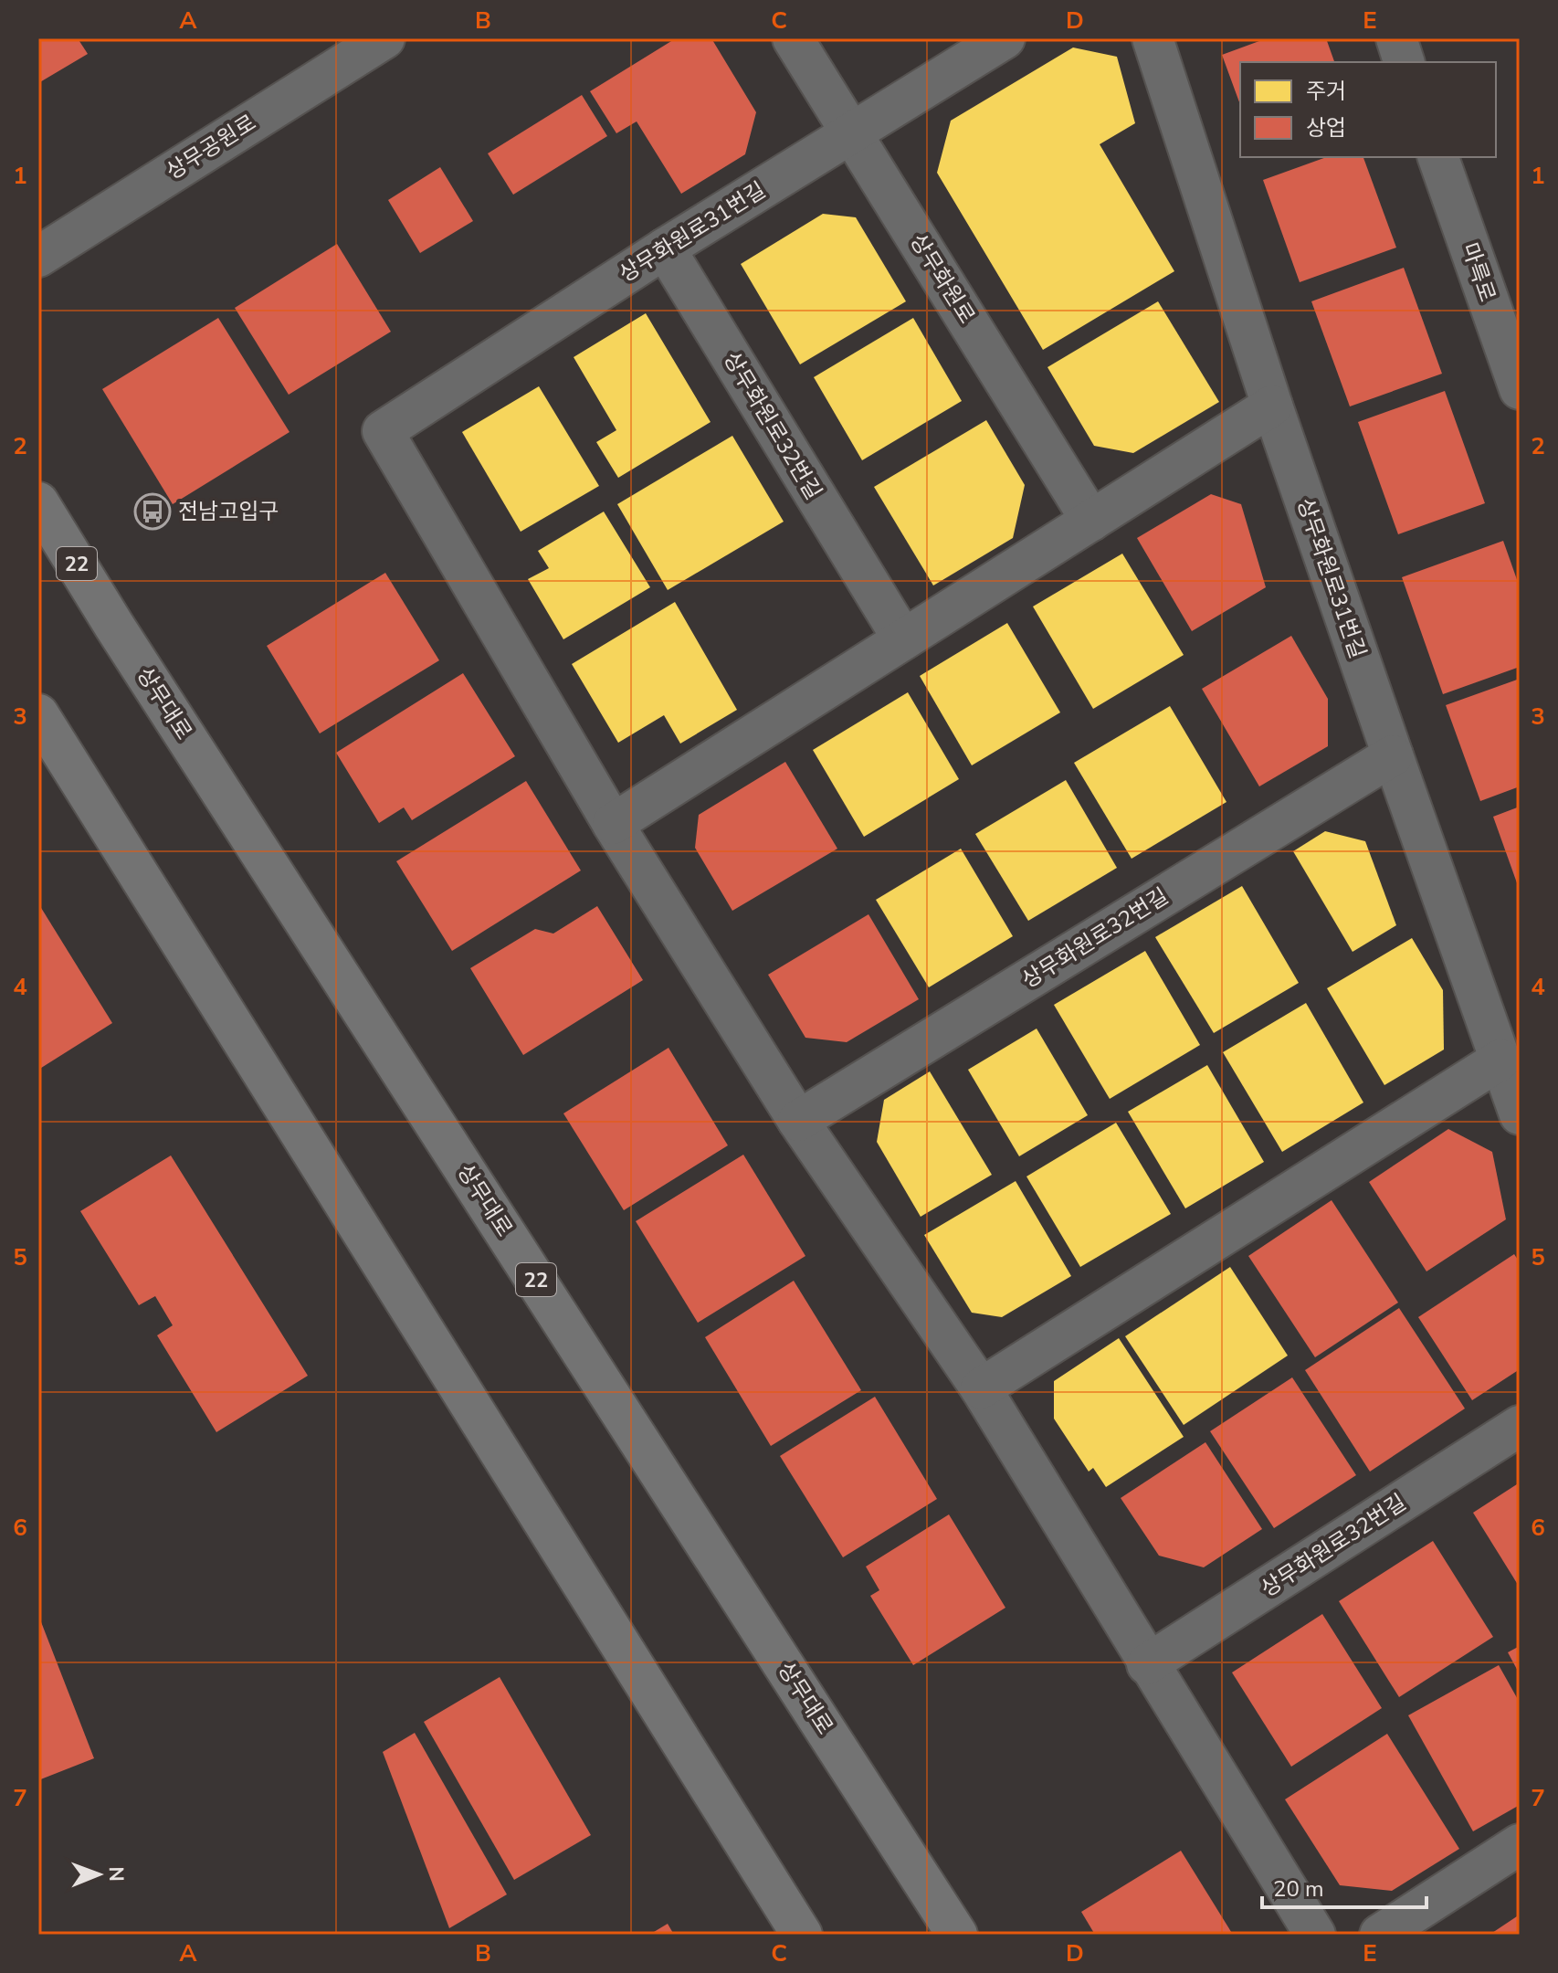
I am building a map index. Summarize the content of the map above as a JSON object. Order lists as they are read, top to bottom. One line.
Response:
{"streets":{"main road":["22","상무대로"],"street":["상무공원로","상무화원로31번길","마륵로","상무화원로","상무화원로32번길"]},"crossings":[["상무화원로31번길","상무화원로"],["상무화원로31번길","상무화원로32번길"]],"places":{"bus stop":["전남고입구"]},"legend":["주거","상업"],"scale_bar":"20 m","north":"right","grid":{"columns":["A","B","C","D","E"],"rows":["1","2","3","4","5","6","7"]}}
